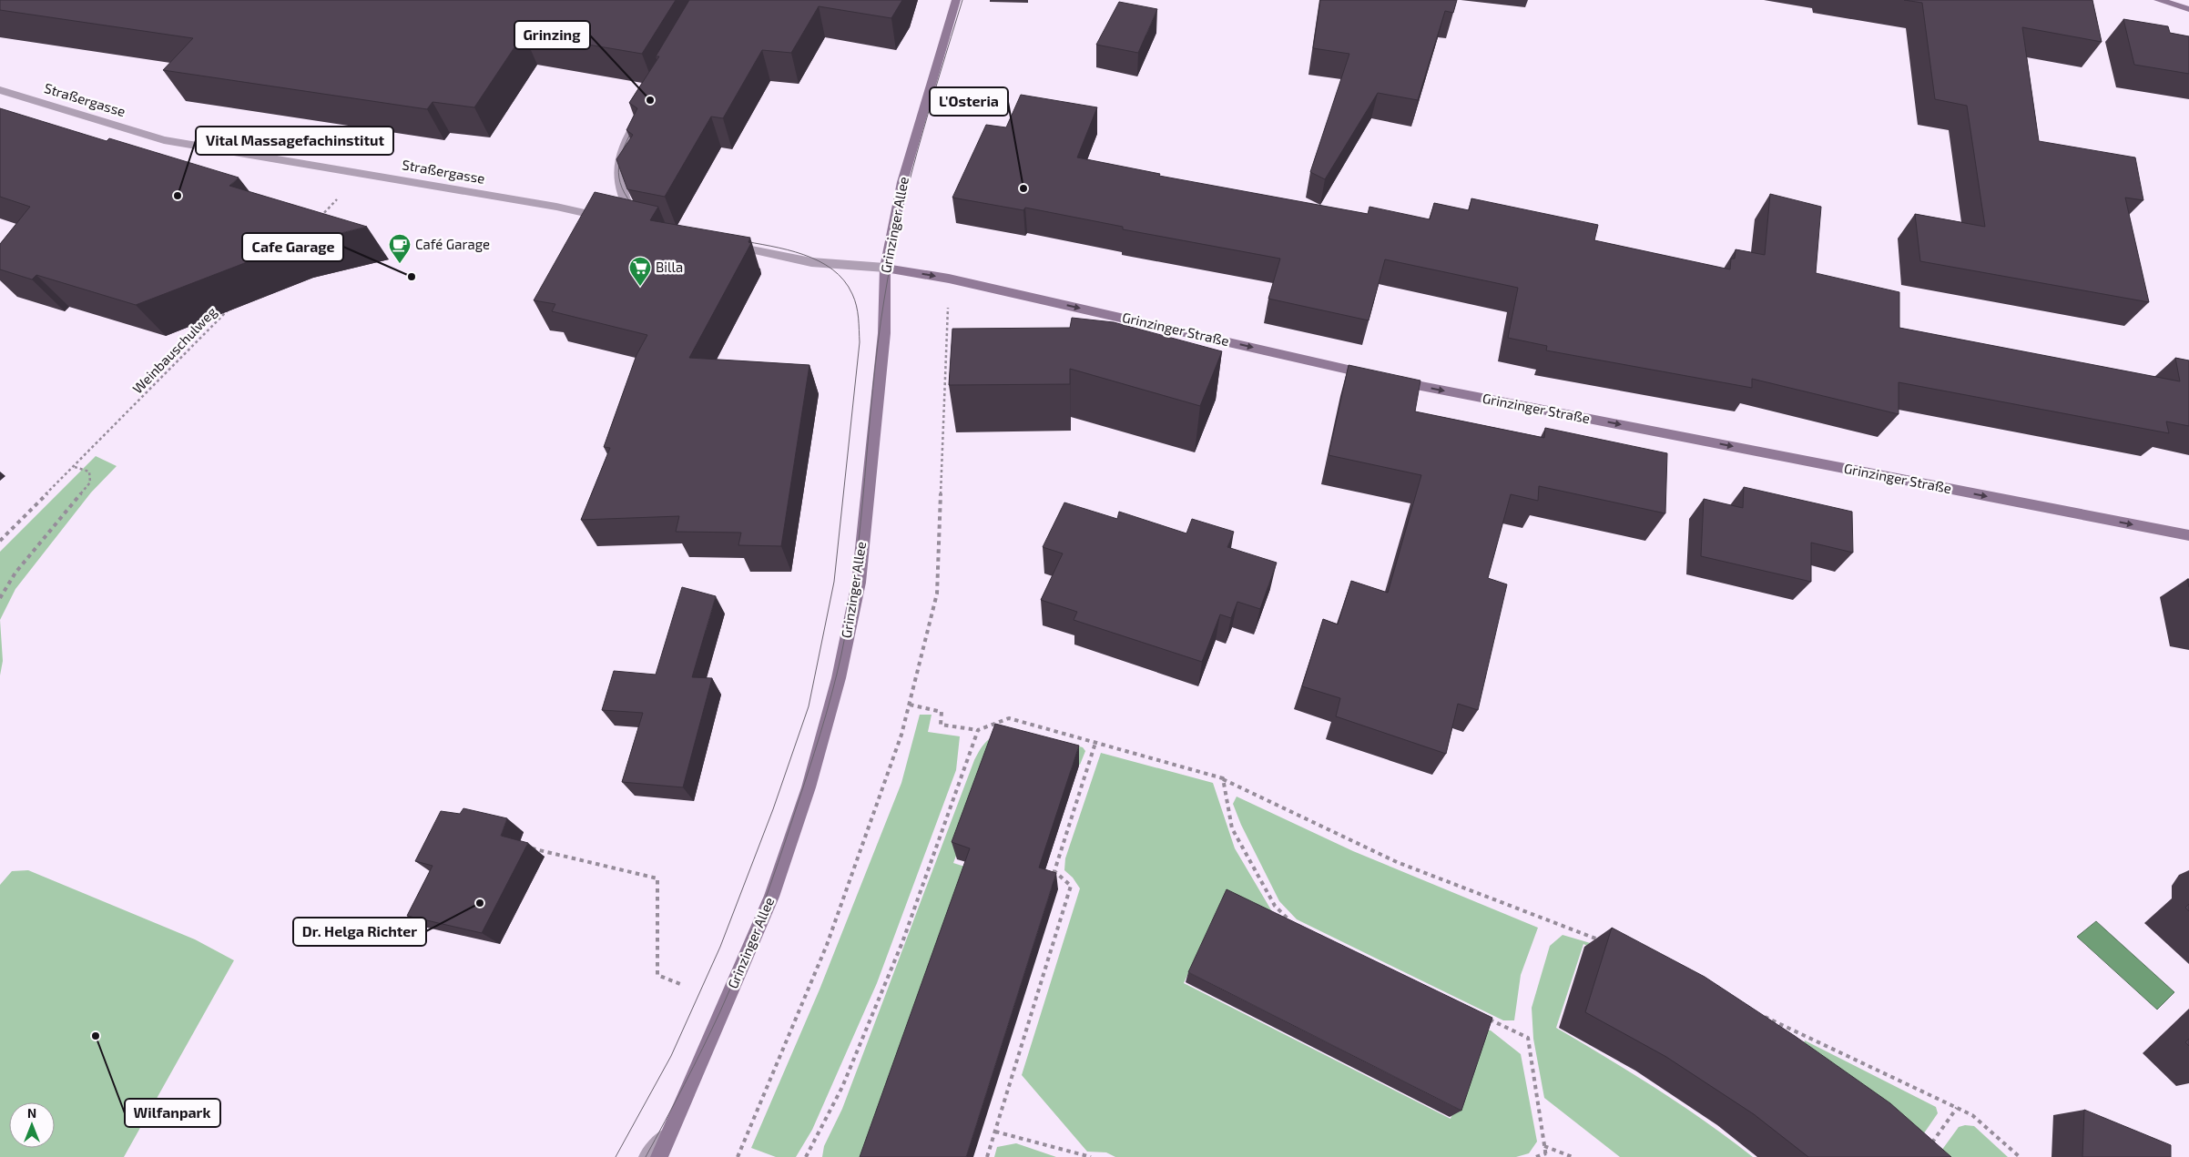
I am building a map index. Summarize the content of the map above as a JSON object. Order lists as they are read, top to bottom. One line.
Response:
{"streets":{"street":["Straßergasse","Grinzinger Allee","Grinzinger Straße"],"path":["Weinbauschulweg"]},"crossings":[["Grinzinger Allee","Grinzinger Straße"]],"one_way":["Grinzinger Straße"],"places":{"other":["Grinzing","L'Osteria","Vital Massagefachinstitut","Cafe Garage","Dr. Helga Richter","Wilfanpark"],"cafe":["Café Garage"],"supermarket":["Billa"]},"north":"top"}
